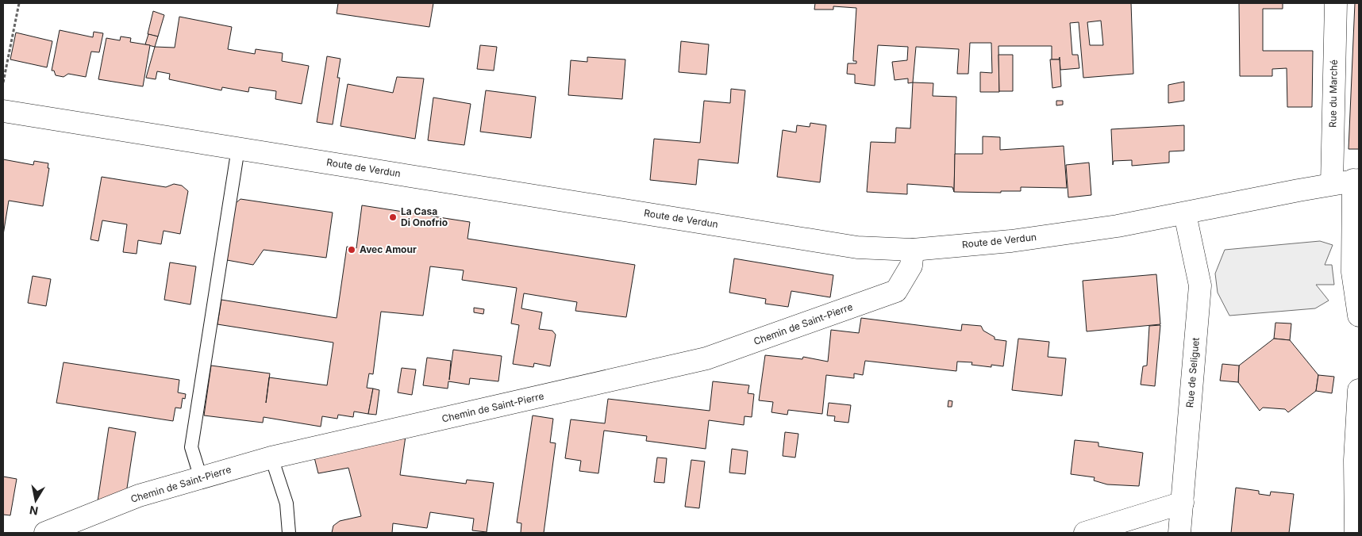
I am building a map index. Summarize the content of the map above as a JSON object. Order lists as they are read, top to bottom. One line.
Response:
{"streets":{"street":["Rue du Marché","Route de Verdun","Chemin de Saint-Pierre","Rue de Seliguet"]},"crossings":[["Rue du Marché","Route de Verdun"],["Route de Verdun","Chemin de Saint-Pierre"],["Route de Verdun","Rue de Seliguet"]],"places":["La Casa Di Onofrio","Avec Amour"],"north":"bottom"}
